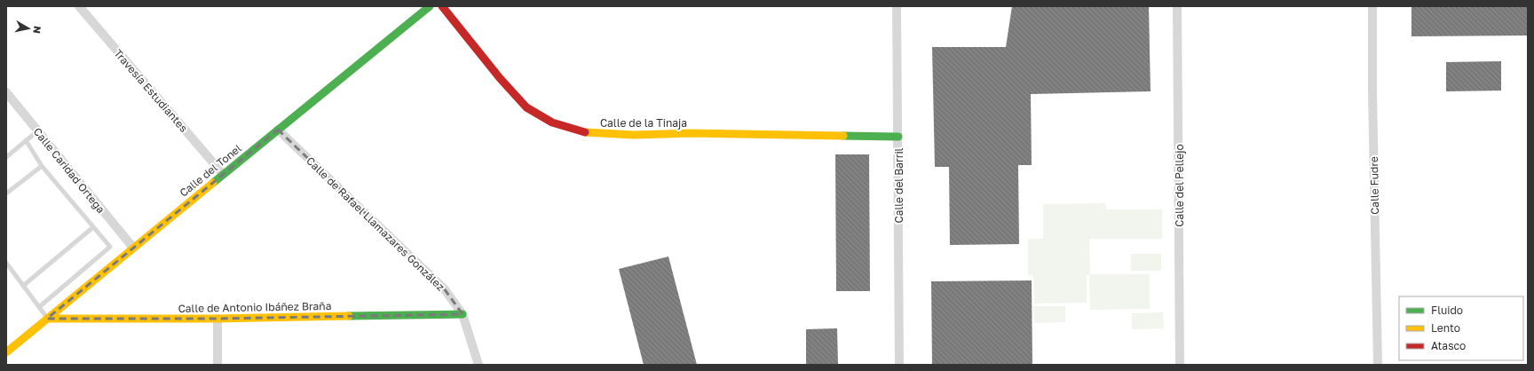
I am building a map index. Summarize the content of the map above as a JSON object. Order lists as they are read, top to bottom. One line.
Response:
{"streets":{"street":["Travesía Estudiantes","Calle de la Tinaja","Calle Caridad Ortega","Calle del Tonel","Calle del Barril","Calle del Pellejo","Calle Fudre","Calle de Rafael Llamazares González","Calle de Antonio Ibáñez Braña"]},"crossings":[["Travesía Estudiantes","Calle del Tonel"],["Calle de la Tinaja","Calle del Barril"],["Calle Caridad Ortega","Calle del Tonel"],["Calle del Tonel","Calle de Rafael Llamazares González"],["Calle del Tonel","Calle de Antonio Ibáñez Braña"],["Calle de Rafael Llamazares González","Calle de Antonio Ibáñez Braña"]],"legend":["Fluido","Lento","Atasco"],"north":"right"}
